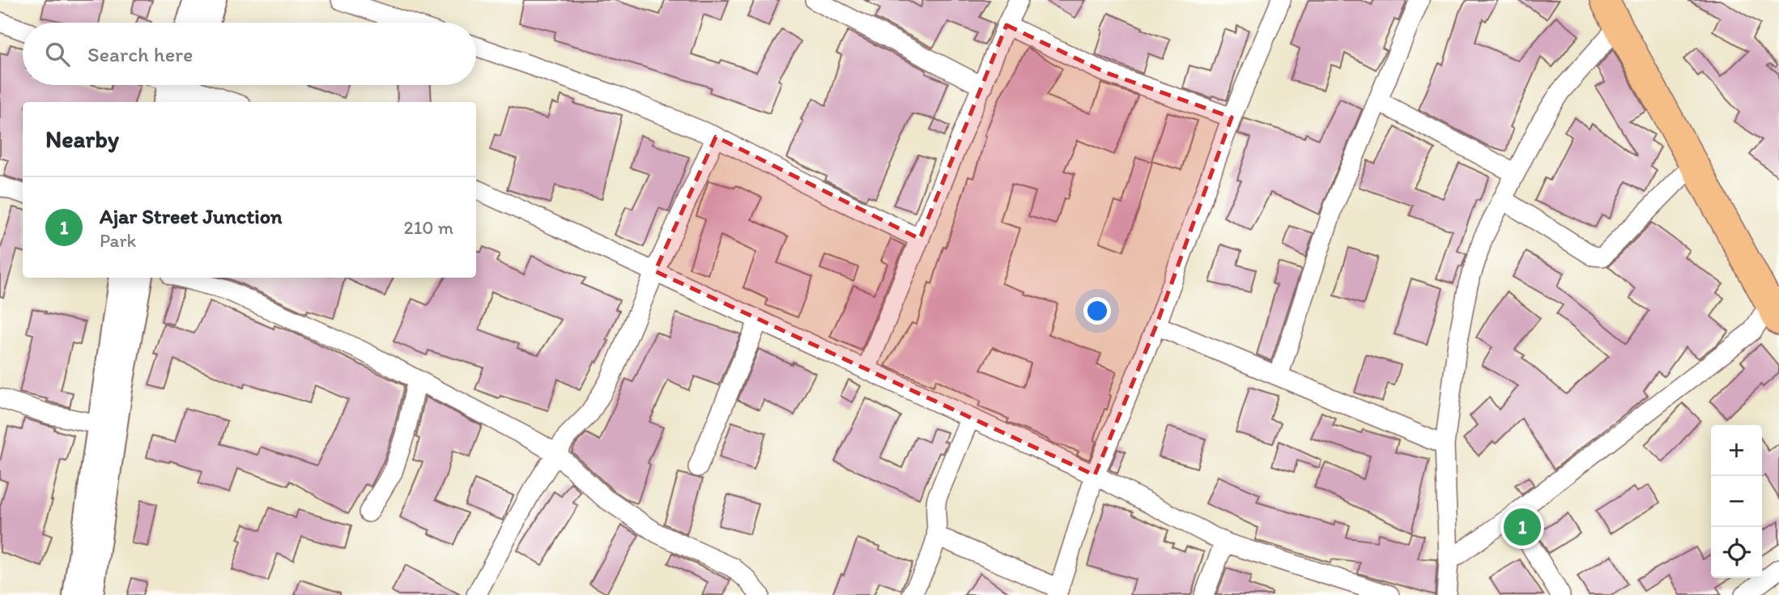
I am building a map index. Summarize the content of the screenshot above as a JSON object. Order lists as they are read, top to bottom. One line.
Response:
{"page":{"search":"Search here","heading":"Nearby","list":[{"mark":"1","name":"Ajar Street Junction","note":"Park","value":"210 m"}],"map_buttons":["+","−"],"pins":"1"}}
